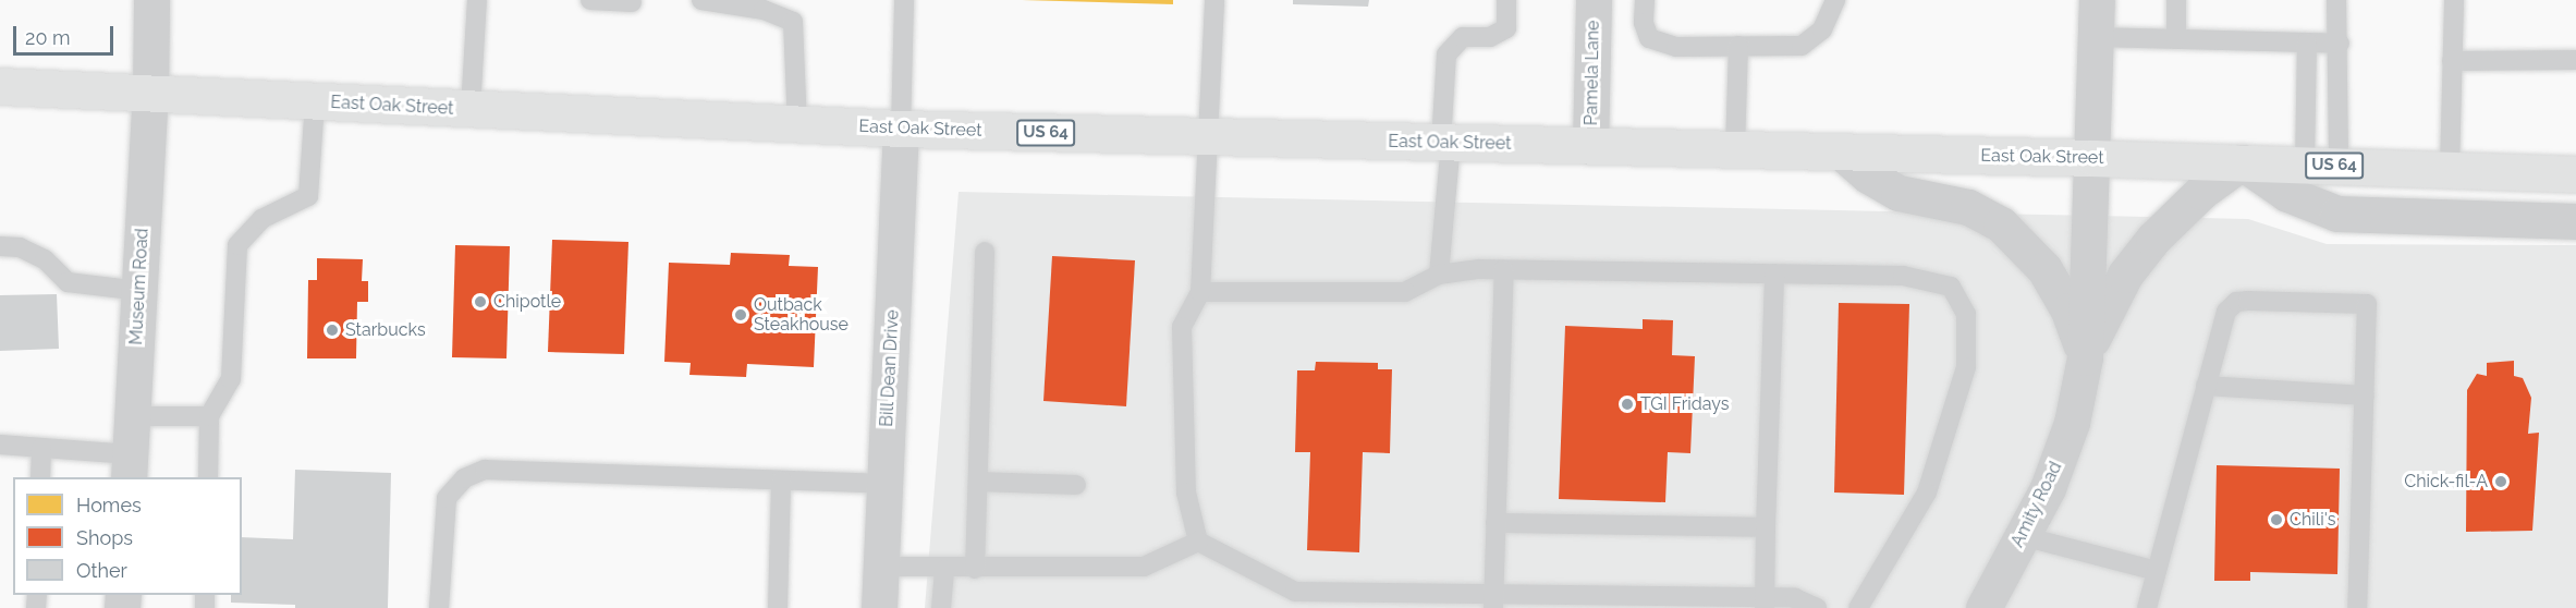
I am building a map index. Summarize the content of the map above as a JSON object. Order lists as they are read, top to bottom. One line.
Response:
{"streets":{"highway":["East Oak Street","US 64"],"street":["Pamela Lane","Museum Road","Bill Dean Drive","Amity Road"]},"crossings":[["Pamela Lane","East Oak Street"],["East Oak Street","Museum Road"],["East Oak Street","Bill Dean Drive"],["East Oak Street","Amity Road"]],"places":["Chipotle","Outback Steakhouse","Starbucks","TGI Fridays","Chick-fil-A","Chili's"],"legend":["Homes","Shops","Other"],"scale_bar":"20 m"}
